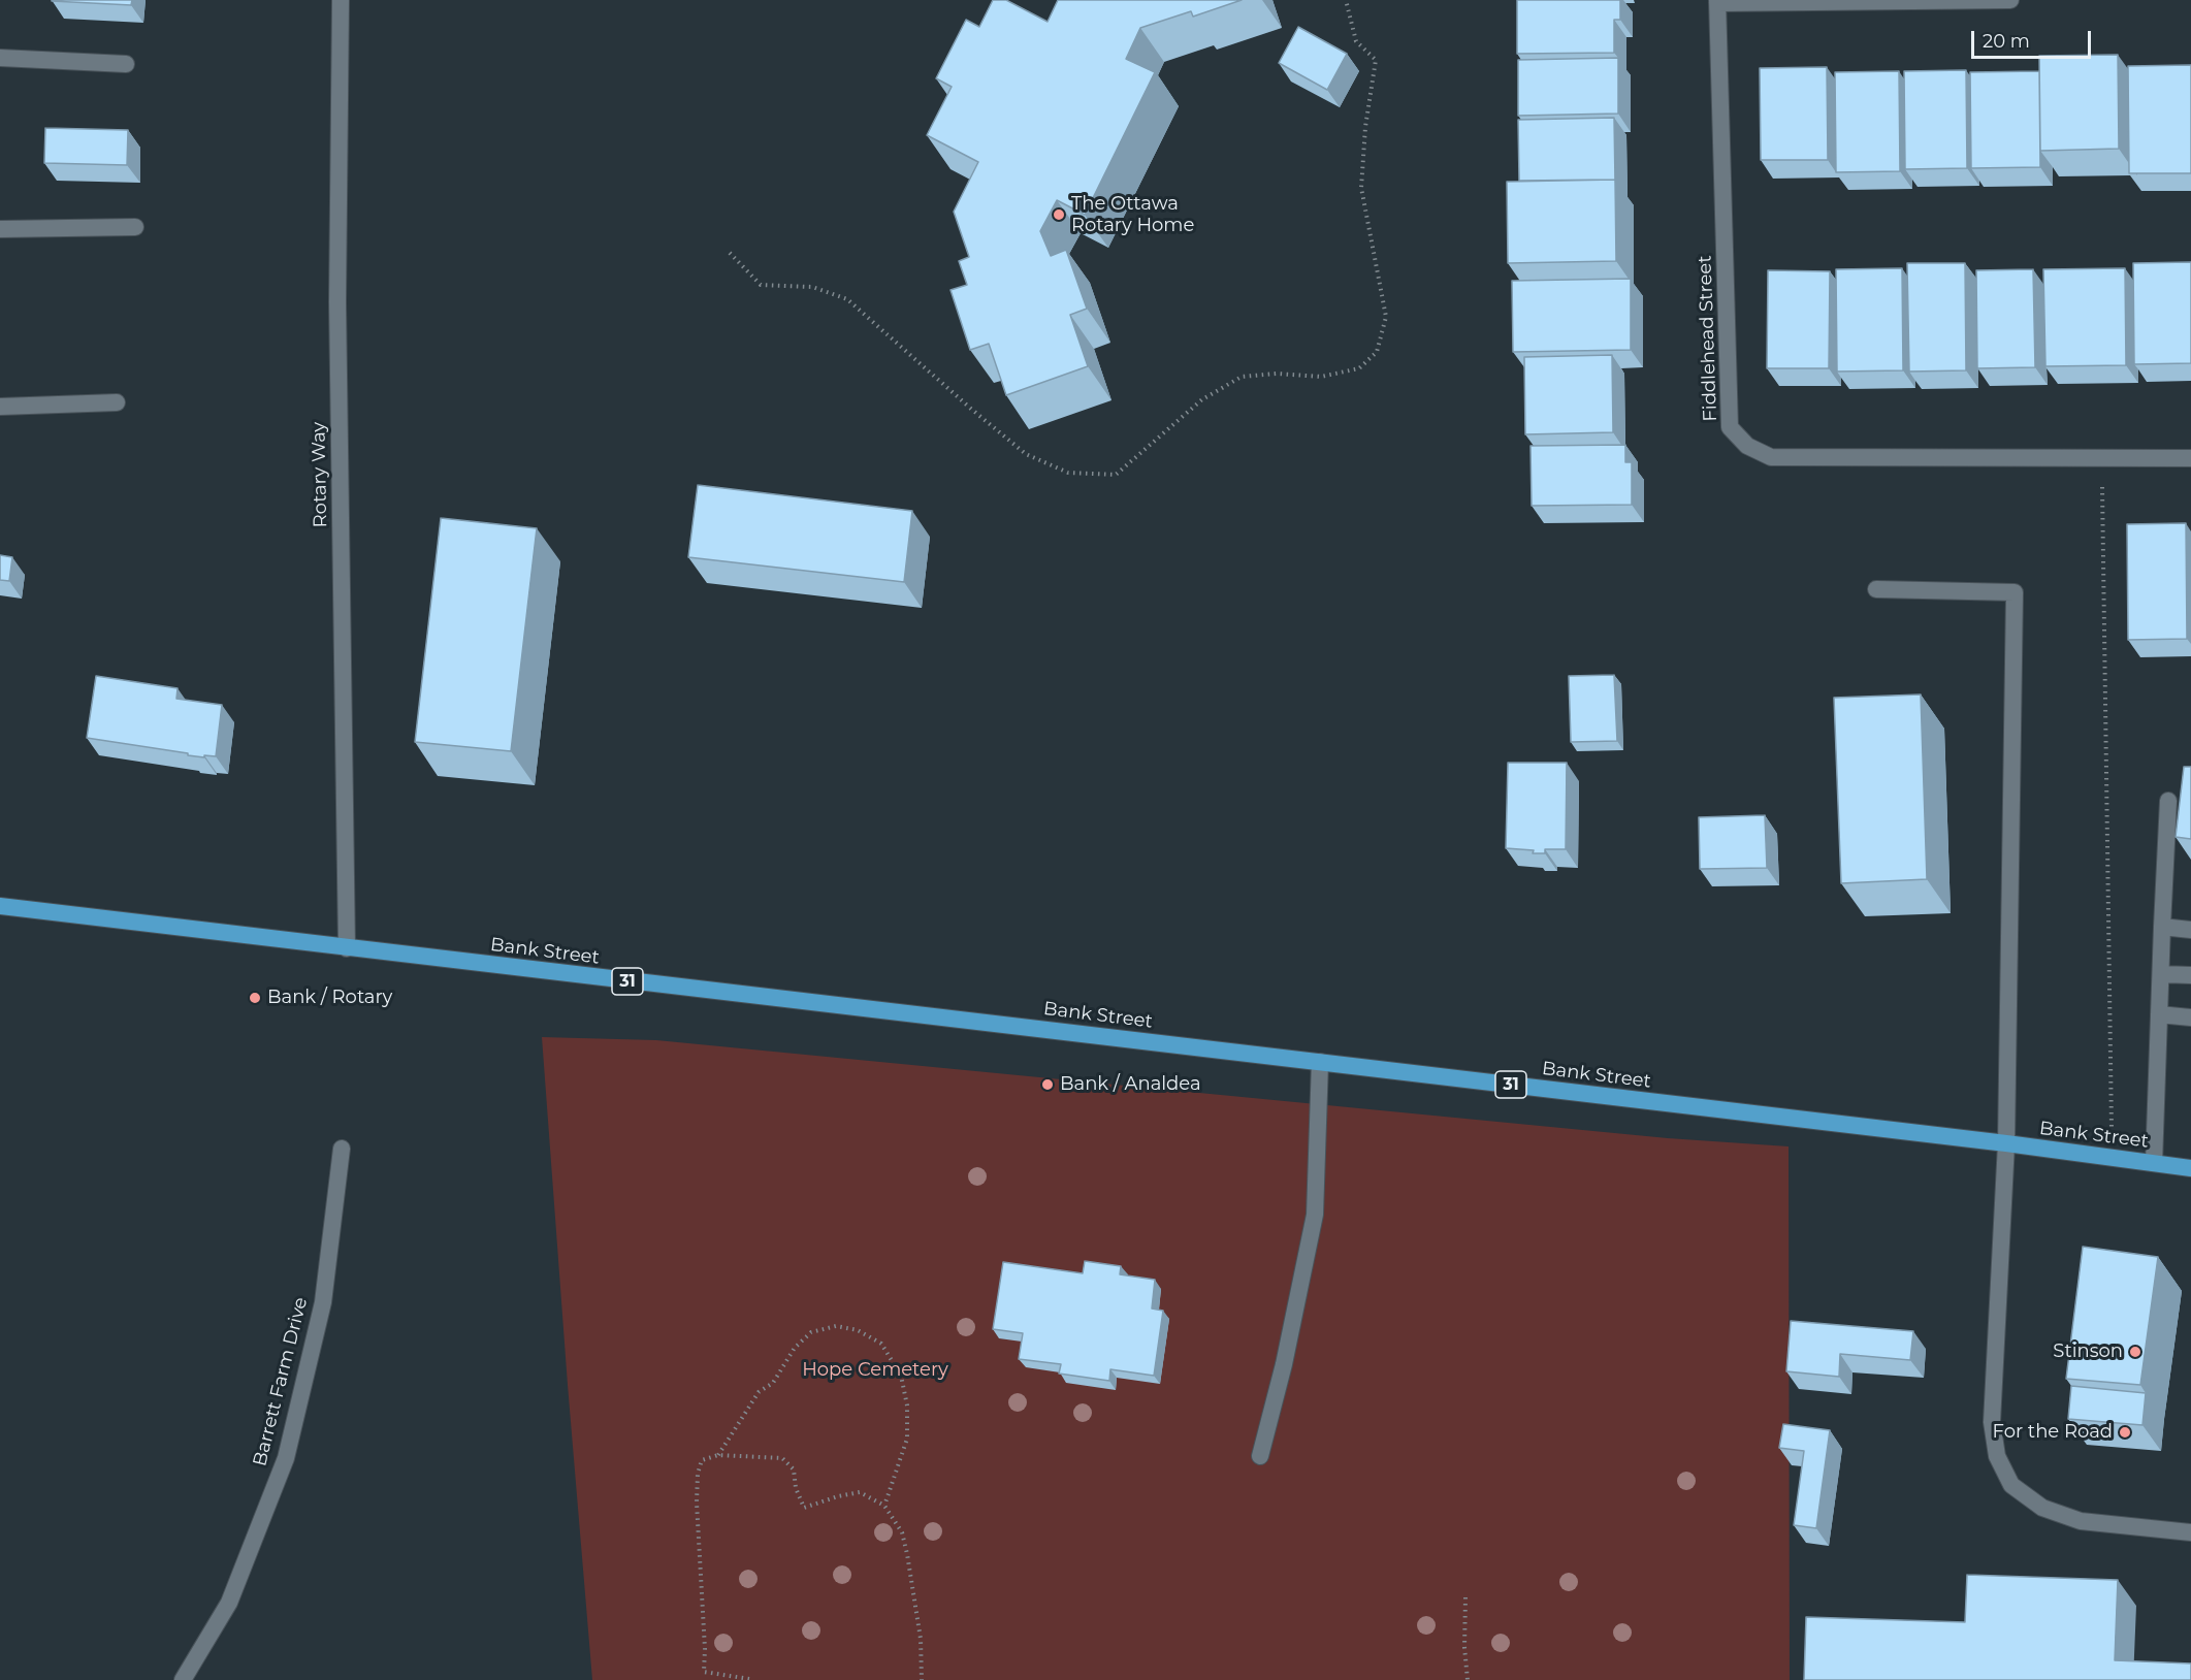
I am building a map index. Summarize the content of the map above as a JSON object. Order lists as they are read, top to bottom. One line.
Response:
{"streets":{"main road":["Bank Street","31"],"street":["Fiddlehead Street","Rotary Way","Barrett Farm Drive"]},"crossings":[["Rotary Way","Bank Street"]],"parks":["Hope Cemetery"],"places":["The Ottawa Rotary Home","Bank / Rotary","Bank / Analdea","Stinson","For the Road"],"scale_bar":"20 m"}
